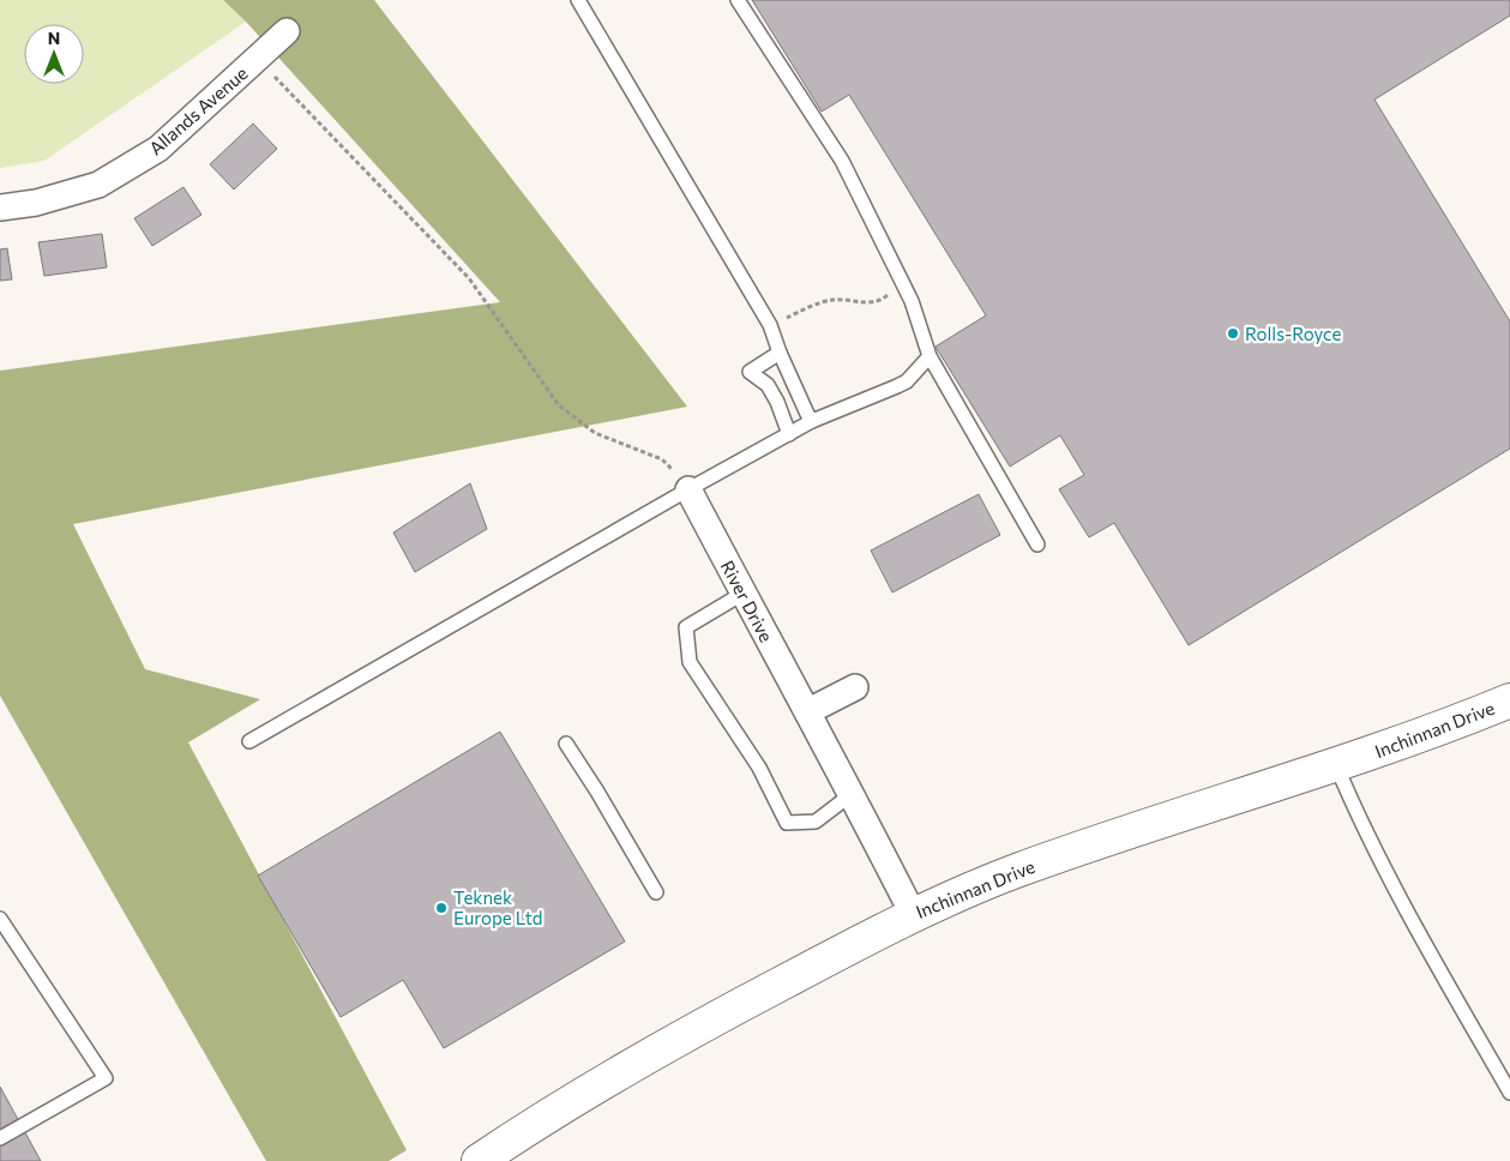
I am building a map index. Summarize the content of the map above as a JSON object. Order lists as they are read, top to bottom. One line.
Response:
{"streets":{"street":["Allands Avenue","River Drive","Inchinnan Drive"]},"crossings":[["River Drive","Inchinnan Drive"]],"places":["Rolls-Royce","Teknek Europe Ltd"],"north":"top"}
